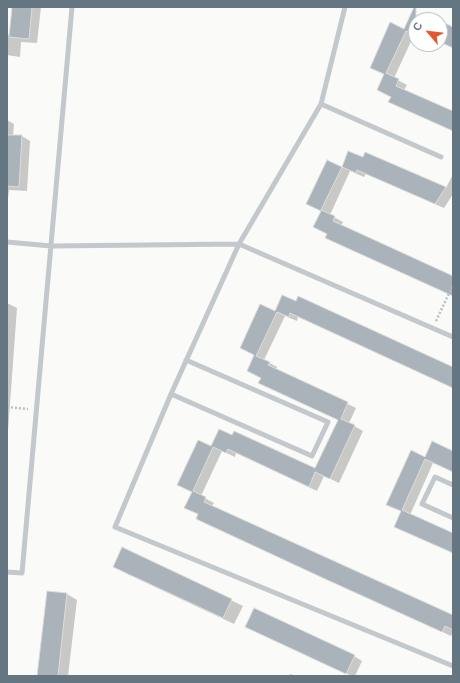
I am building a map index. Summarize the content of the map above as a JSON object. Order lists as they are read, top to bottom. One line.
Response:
{"north":"top left"}
